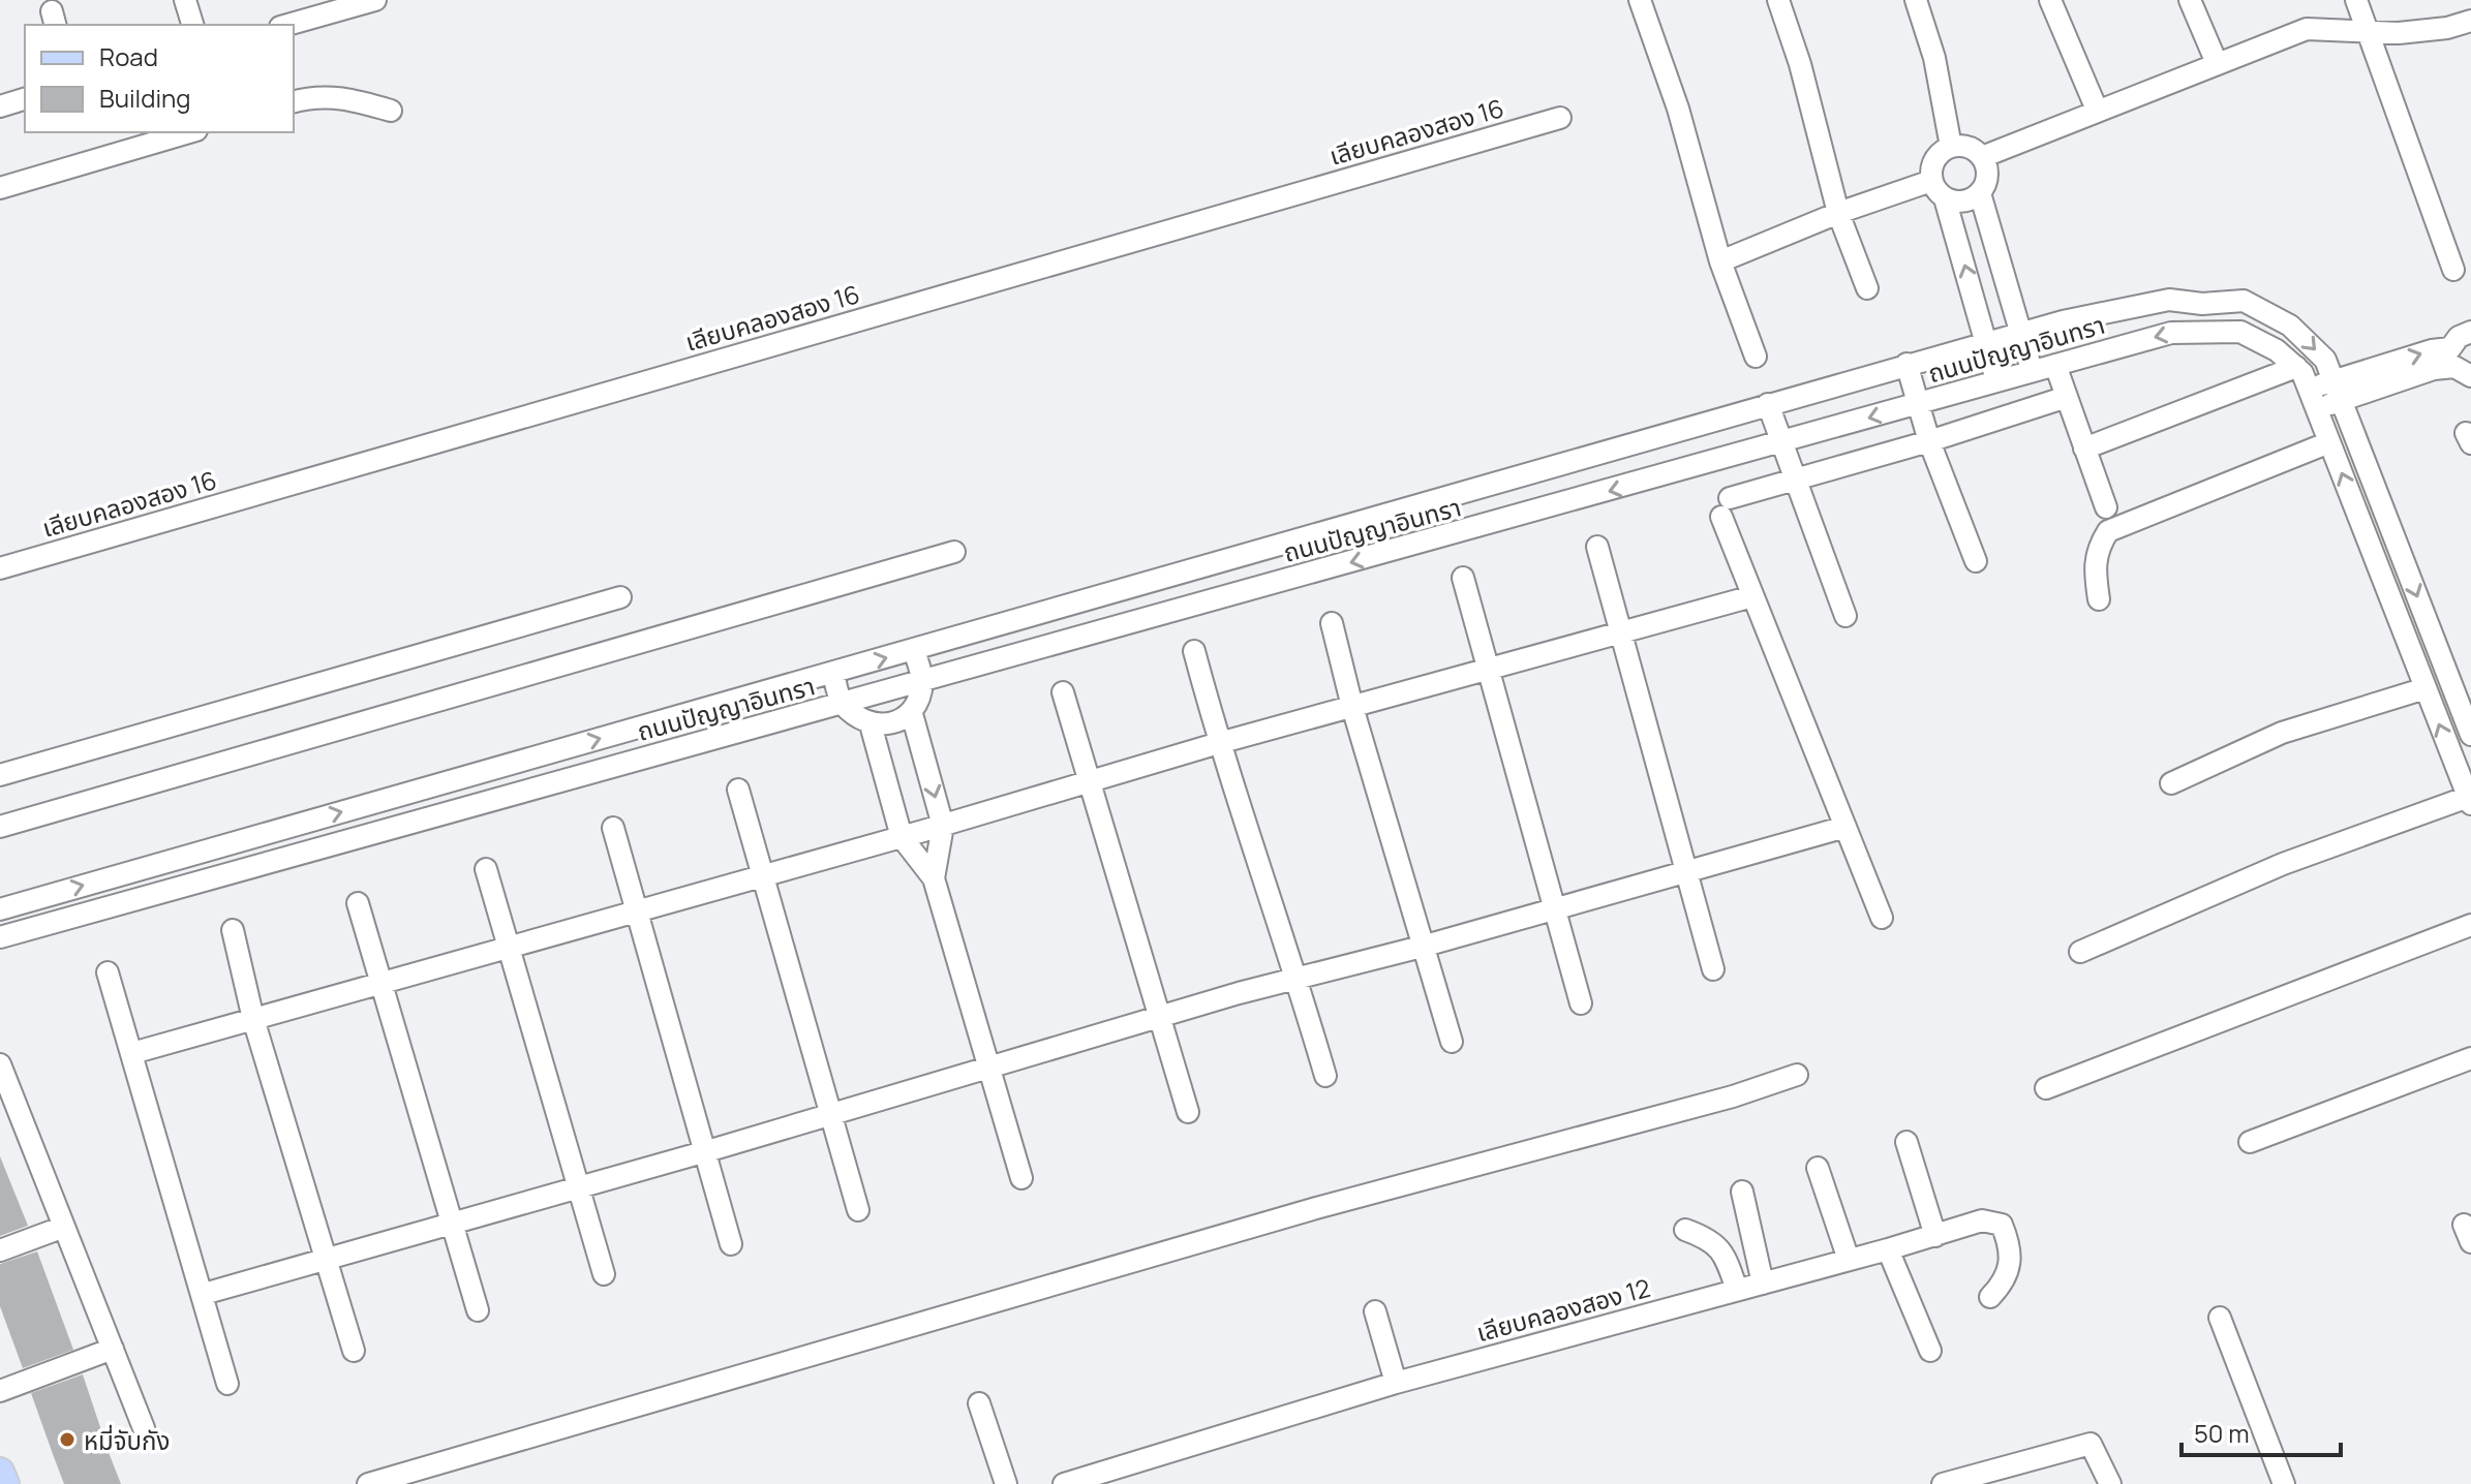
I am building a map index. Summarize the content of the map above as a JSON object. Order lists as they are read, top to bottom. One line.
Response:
{"streets":{"street":["เลียบคลองสอง 16","ถนนปัญญาอินทรา","เลียบคลองสอง 12"]},"places":["หมี่จับกัง"],"legend":["Road","Building"],"scale_bar":"50 m"}
